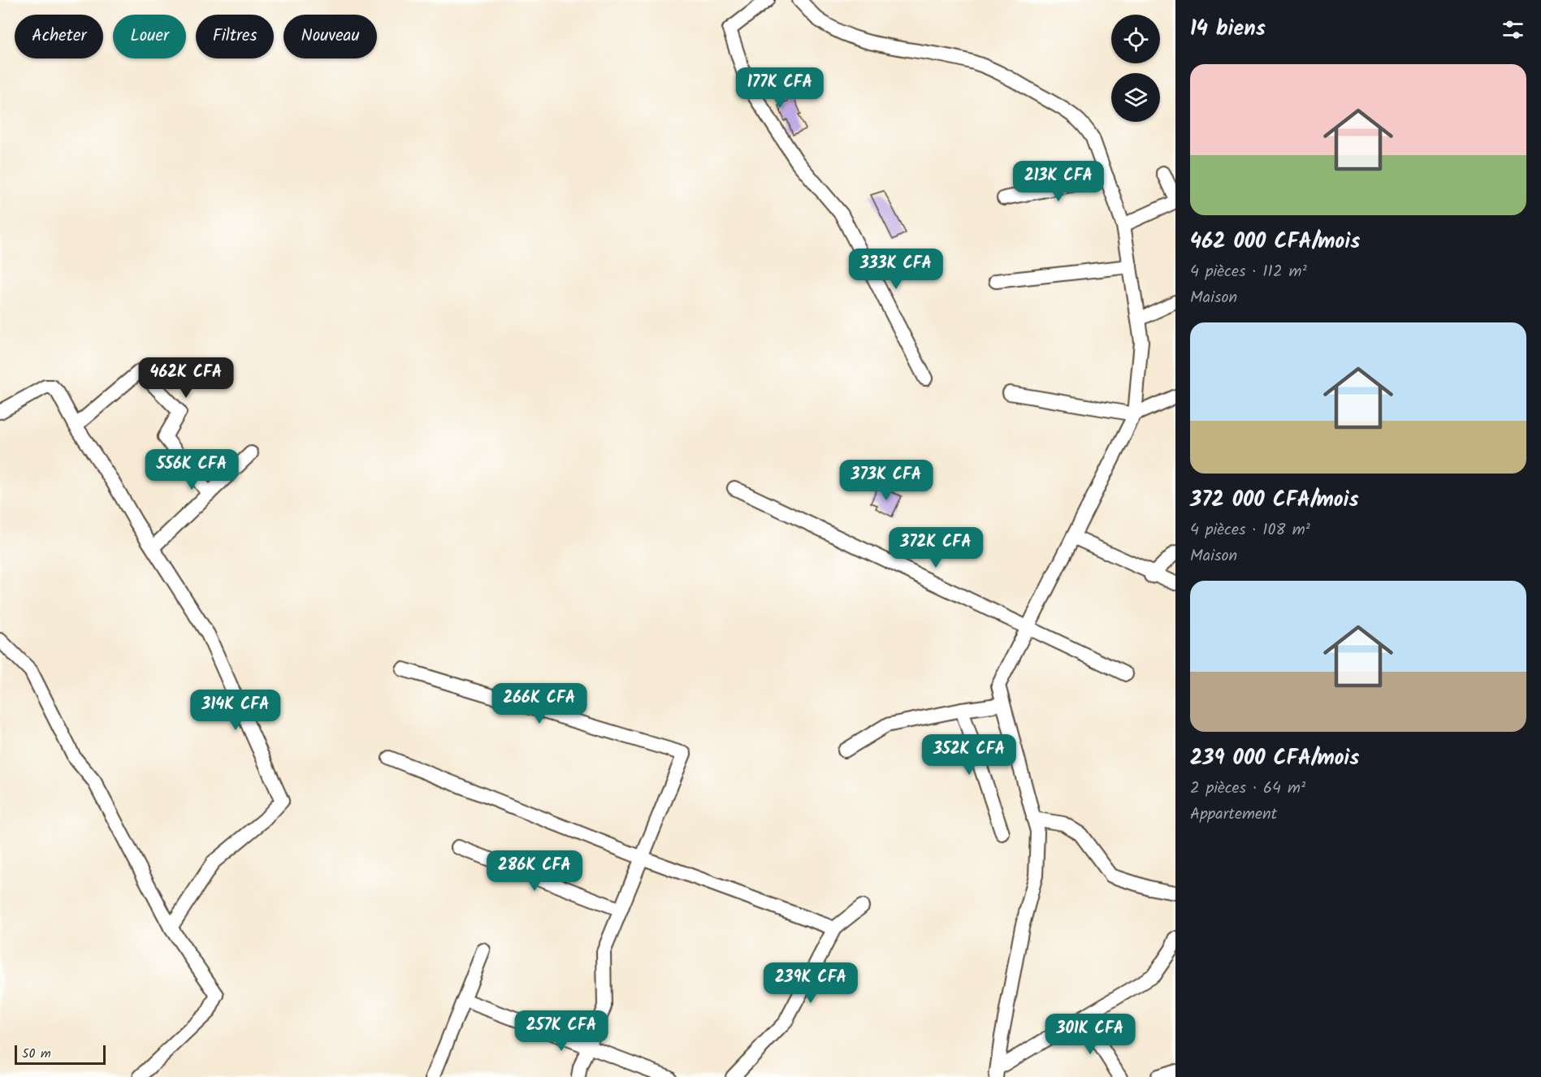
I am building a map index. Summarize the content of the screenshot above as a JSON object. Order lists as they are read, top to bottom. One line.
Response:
{"scale_bar":"50 m","page":{"heading":"14 biens","chip":["Acheter","Louer","Filtres","Nouveau"],"list":[{"name":"462 000 CFA/mois","note":"4 pièces · 112 m² · Maison"},{"name":"372 000 CFA/mois","note":"4 pièces · 108 m² · Maison"},{"name":"239 000 CFA/mois","note":"2 pièces · 64 m² · Appartement"}],"price":["177K CFA","213K CFA","333K CFA","462K CFA","556K CFA","373K CFA","372K CFA","266K CFA","314K CFA","352K CFA","286K CFA","239K CFA","257K CFA","301K CFA"],"scale":"50 m"}}
